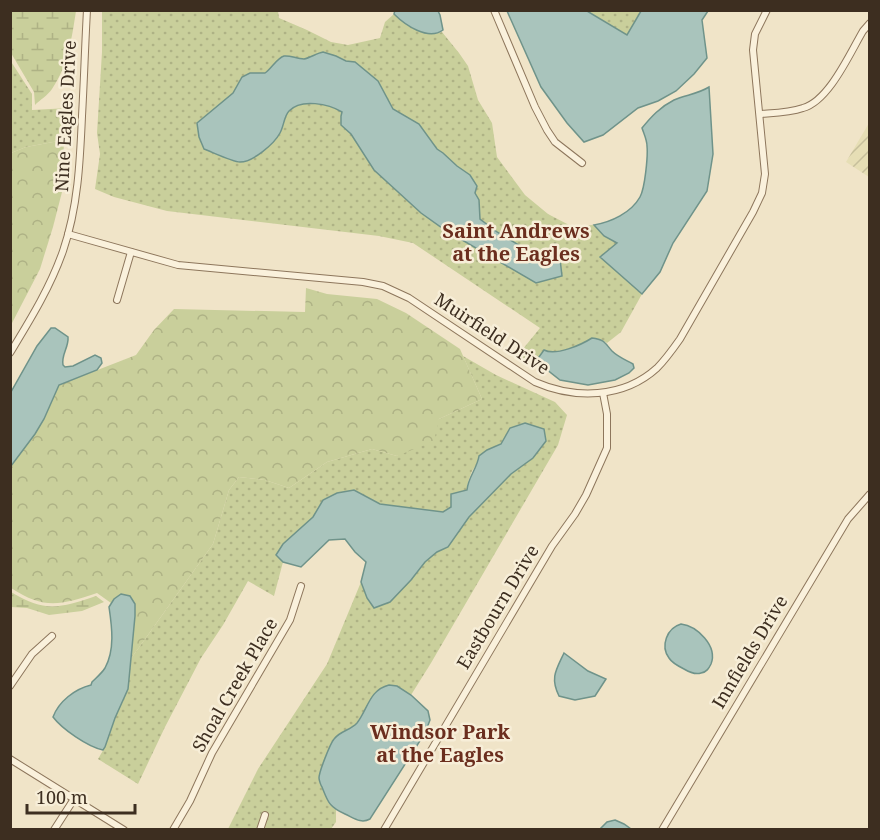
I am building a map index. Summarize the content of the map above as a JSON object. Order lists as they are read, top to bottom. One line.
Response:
{"streets":{"street":["Nine Eagles Drive","Muirfield Drive","Eastbourn Drive","Innfields Drive","Shoal Creek Place"]},"crossings":[["Nine Eagles Drive","Muirfield Drive"],["Muirfield Drive","Eastbourn Drive"]],"districts":["Saint Andrews at the Eagles","Windsor Park at the Eagles"],"scale_bar":"100 m"}
